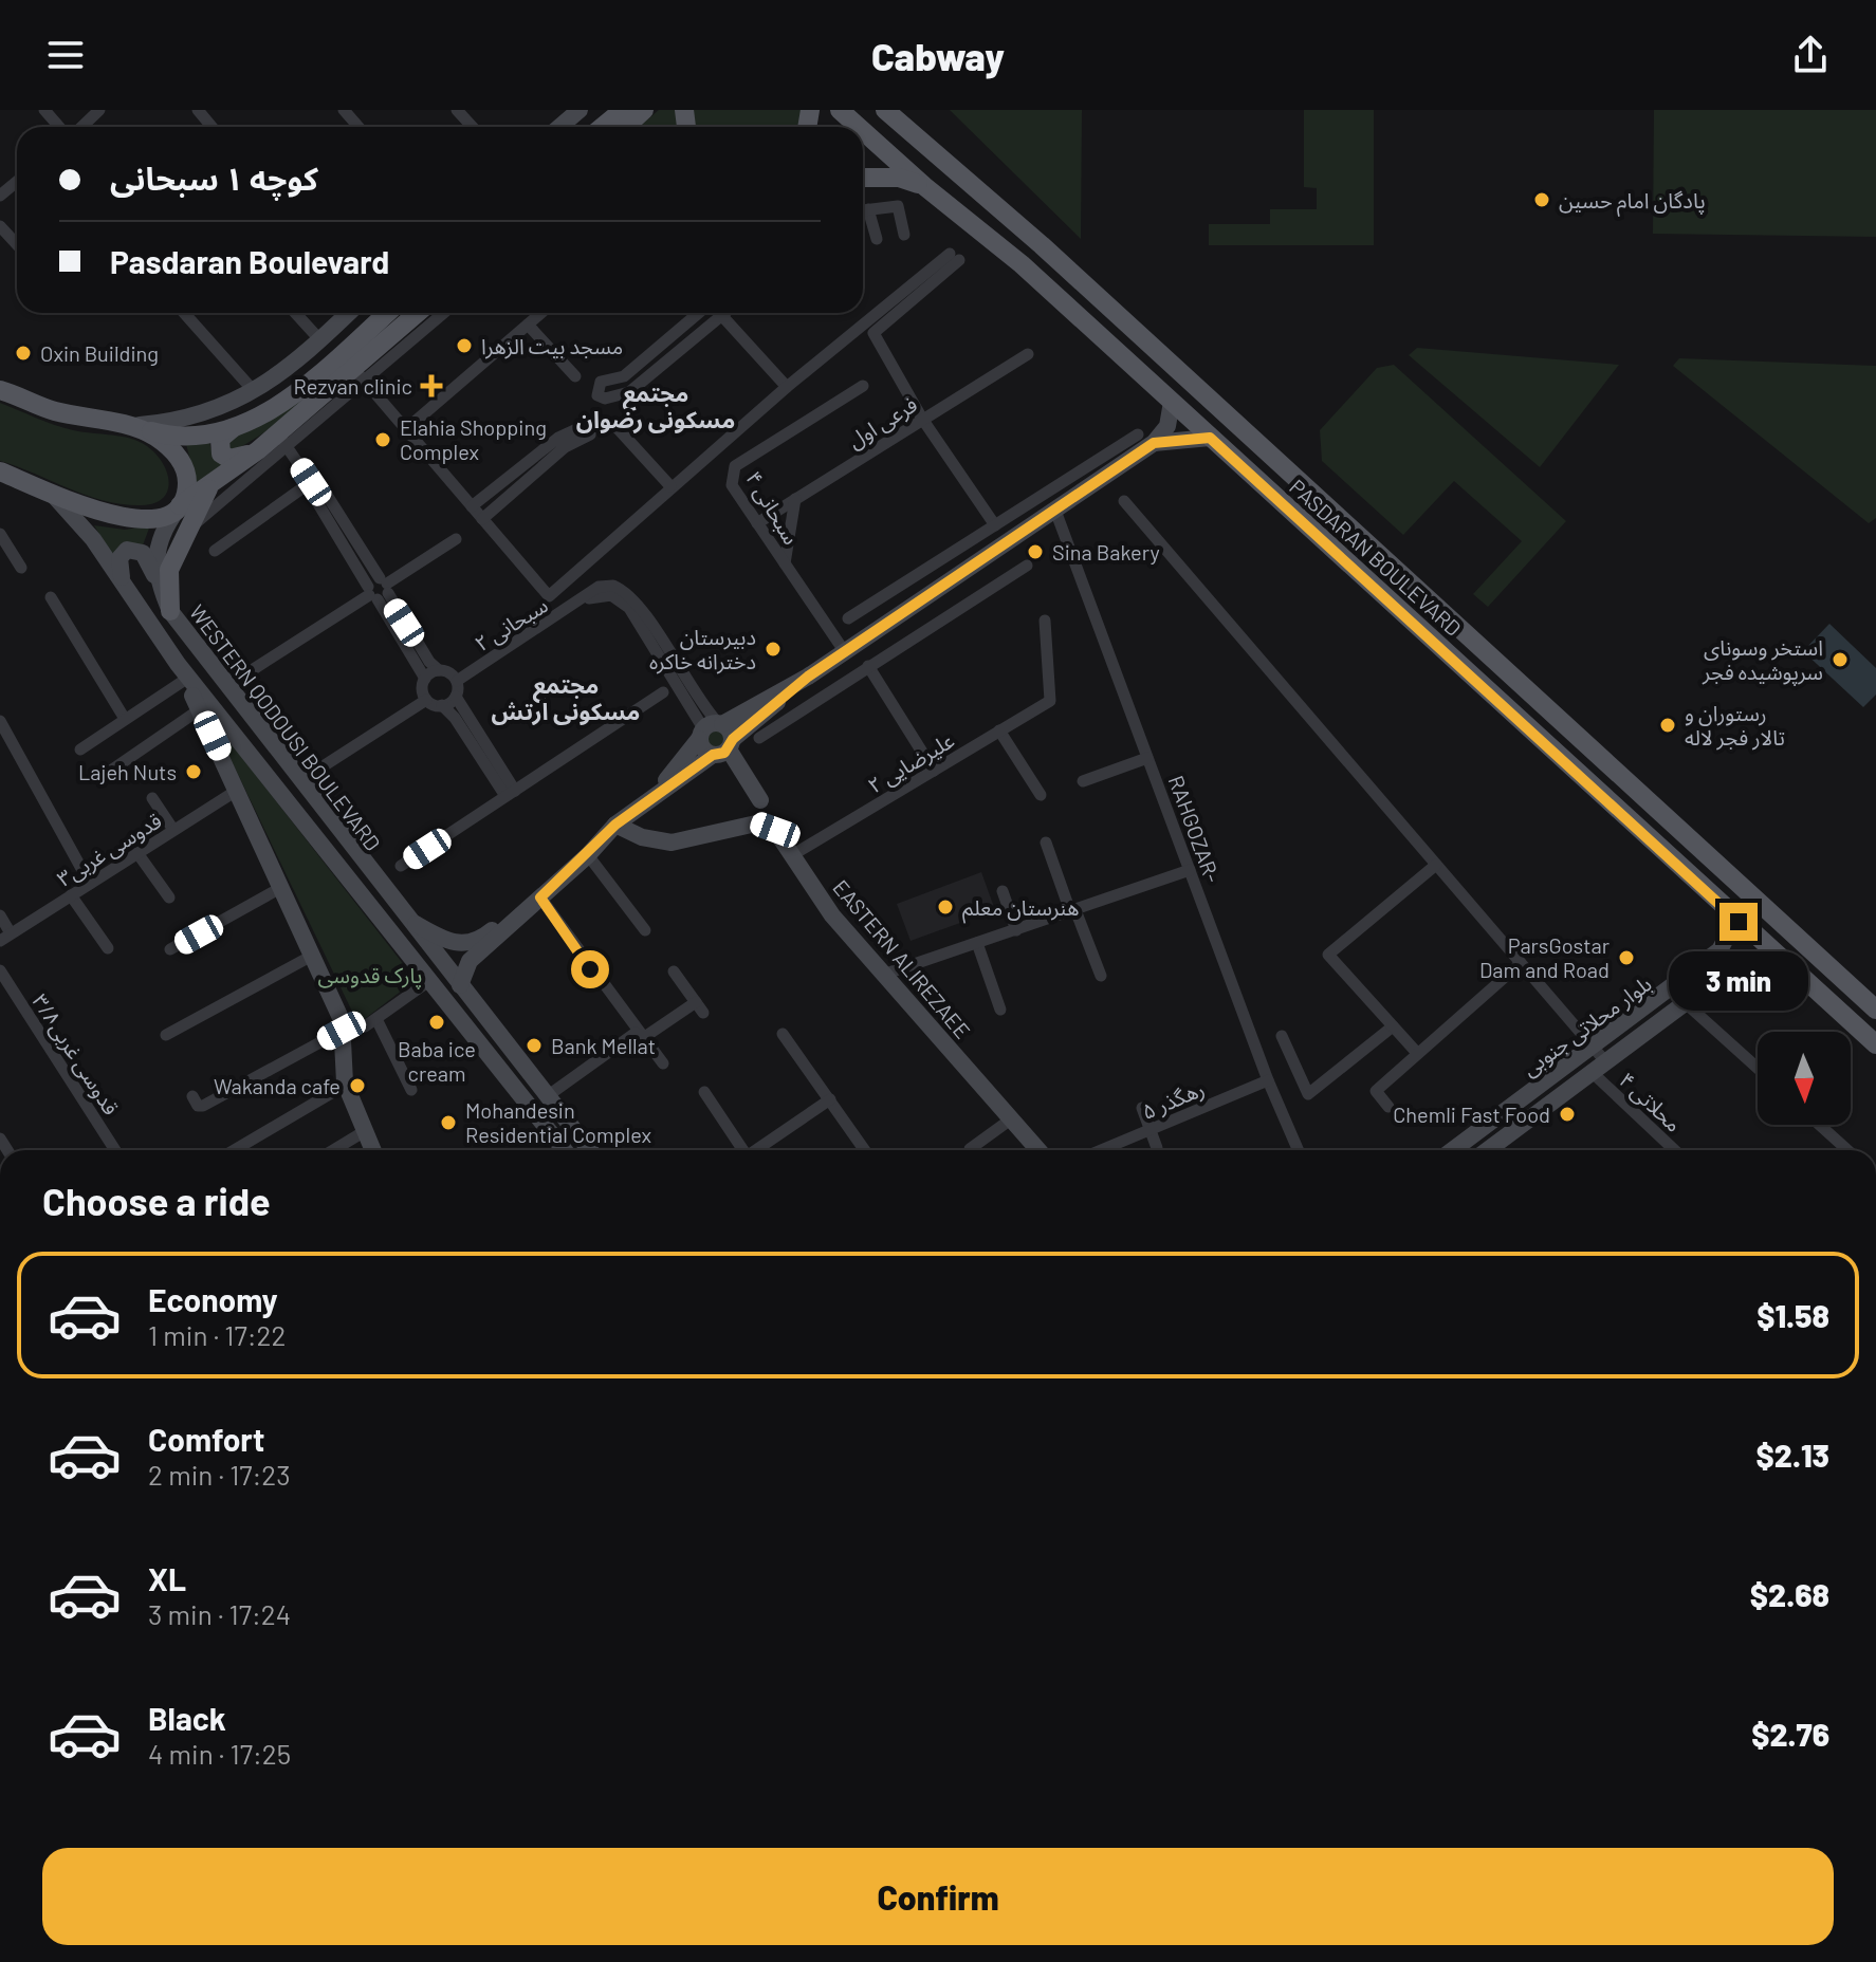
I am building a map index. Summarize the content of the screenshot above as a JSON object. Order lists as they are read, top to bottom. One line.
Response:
{"streets":{"main road":["PASDARAN BOULEVARD"],"street":["فرعی اول","سبحانی ۴","سبحانی ۲","WESTERN QODOUSI BOULEVARD","۲ علیرضایی","RAHGOZAR-","قدوسی غربی۳","EASTERN ALIREZAEE","بلوار محلاتی جنوبی","قدوسی غربی۳/۸","۵ رهگذر","۴ محلاتی"]},"crossings":[["فرعی اول","سبحانی ۴"],["PASDARAN BOULEVARD","بلوار محلاتی جنوبی"],["۲ علیرضایی","EASTERN ALIREZAEE"],["RAHGOZAR-","۵ رهگذر"],["بلوار محلاتی جنوبی","۴ محلاتی"]],"districts":["مجتمع مسکونی رضوان","مجتمع مسکونی ارتش"],"parks":["پارک قدوسی"],"places":{"other":["پادگان امام حسین","مسجد بیت الزهرا","Oxin Building","Elahia Shopping Complex","Sina Bakery","دبیرستان دخترانه خاکره","استخر وسونای سرپوشیده فجر","رستوران و تالار فجر لاله","Lajeh Nuts","هنرستان معلم","ParsGostar Dam and Road","Baba ice cream","Bank Mellat","Wakanda cafe","Chemli Fast Food","Mohandesin Residential Complex"],"health":["Rezvan clinic"]},"north":"bottom","page":{"header":"Cabway","banner":["کوچه ۱ سبحانی","Pasdaran Boulevard"],"bubble":"3 min","heading":"Choose a ride","list":[{"name":"Economy","note":"1 min · 17:22","value":"$1.58"},{"name":"Comfort","note":"2 min · 17:23","value":"$2.13"},{"name":"XL","note":"3 min · 17:24","value":"$2.68"},{"name":"Black","note":"4 min · 17:25","value":"$2.76"}],"buttons":"Confirm"}}
